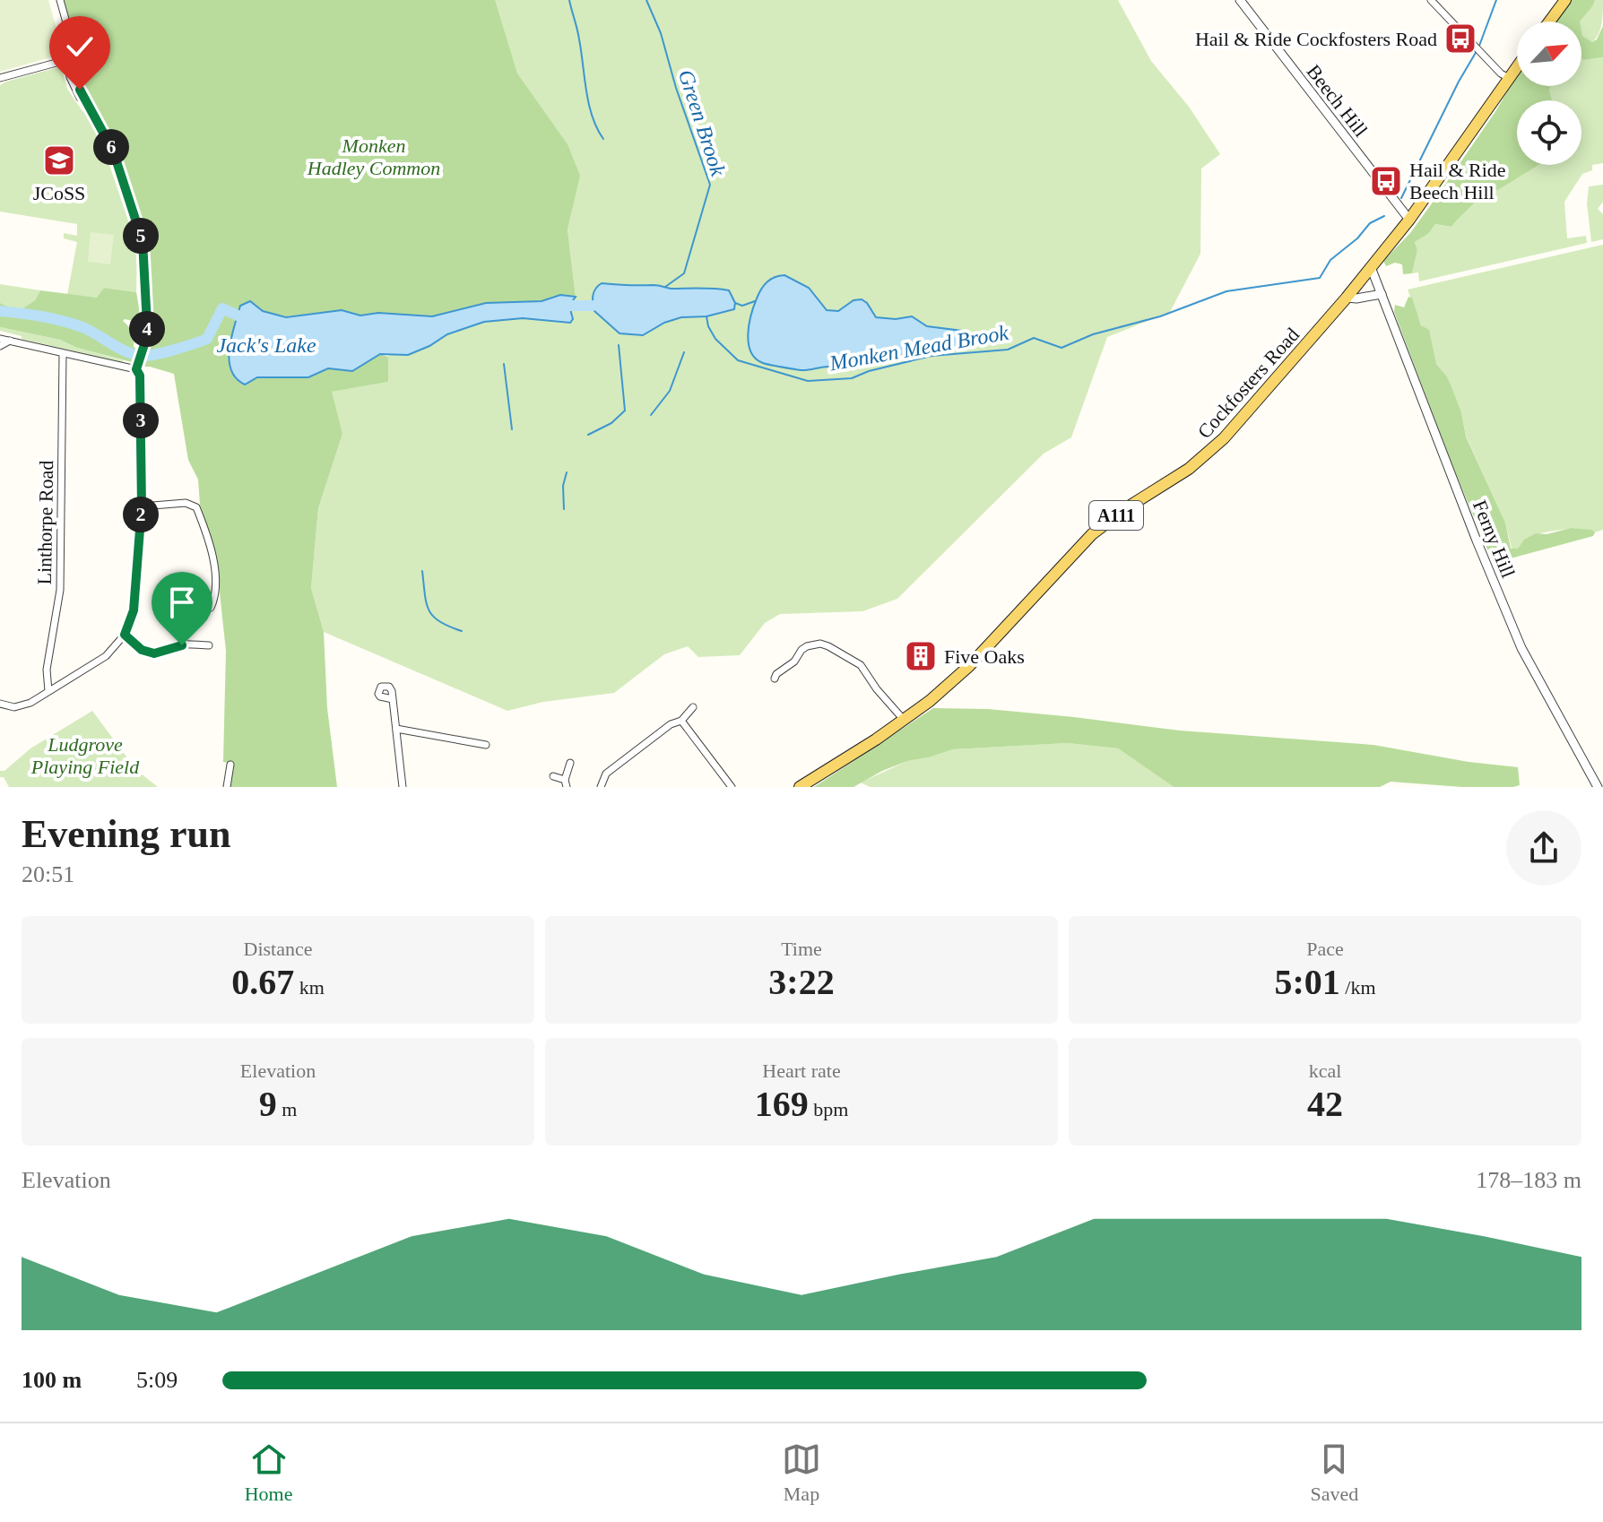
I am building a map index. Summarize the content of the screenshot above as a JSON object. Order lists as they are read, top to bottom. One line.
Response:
{"streets":{"main road":["Cockfosters Road","A111"],"street":["Beech Hill","Linthorpe Road","Ferny Hill"]},"crossings":[["Beech Hill","Cockfosters Road"],["Cockfosters Road","Ferny Hill"]],"water":["Green Brook","Jack's Lake","Monken Mead Brook"],"parks":["Monken Hadley Common","Ludgrove Playing Field"],"places":{"bus stop":["Hail & Ride Cockfosters Road","Hail & Ride Beech Hill"],"school or university":["JCoSS"],"building":["Five Oaks"]},"north":"top right","page":{"pins":["6","5","4","3","2"],"heading":["Evening run","20:51"],"stats":[["Distance","0.67 km"],["Time","3:22"],["Pace","5:01 /km"],["Elevation","9 m"],["Heart rate","169 bpm"],["kcal","42"]],"chart":["Elevation","178–183 m"],"list":[{"name":"100 m","note":"5:09"}],"tabs":["Home","Map","Saved"]}}
